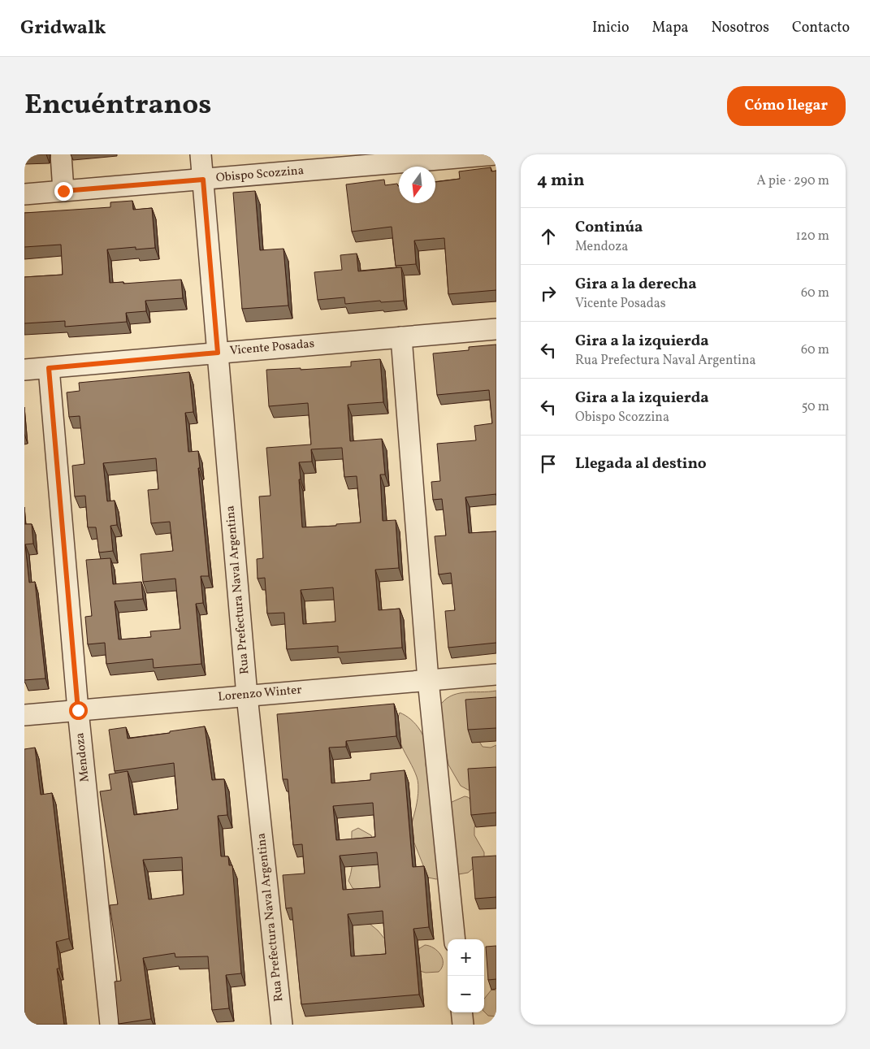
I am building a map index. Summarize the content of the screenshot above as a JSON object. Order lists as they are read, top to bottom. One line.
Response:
{"streets":{"street":["Obispo Scozzina","Vicente Posadas","Rua Prefectura Naval Argentina","Lorenzo Winter","Mendoza"]},"crossings":[["Obispo Scozzina","Rua Prefectura Naval Argentina"],["Vicente Posadas","Rua Prefectura Naval Argentina"],["Vicente Posadas","Mendoza"],["Rua Prefectura Naval Argentina","Lorenzo Winter"],["Lorenzo Winter","Mendoza"]],"north":"bottom","page":{"header":"Gridwalk","nav":["Inicio","Mapa","Nosotros","Contacto"],"title":"Encuéntranos","buttons":"Cómo llegar","heading":["4 min","A pie · 290 m"],"list":[["Continúa","Mendoza","120 m"],["Gira a la derecha","Vicente Posadas","60 m"],["Gira a la izquierda","Rua Prefectura Naval Argentina","60 m"],["Gira a la izquierda","Obispo Scozzina","50 m"],"Llegada al destino"],"map_buttons":["+","−"]}}
